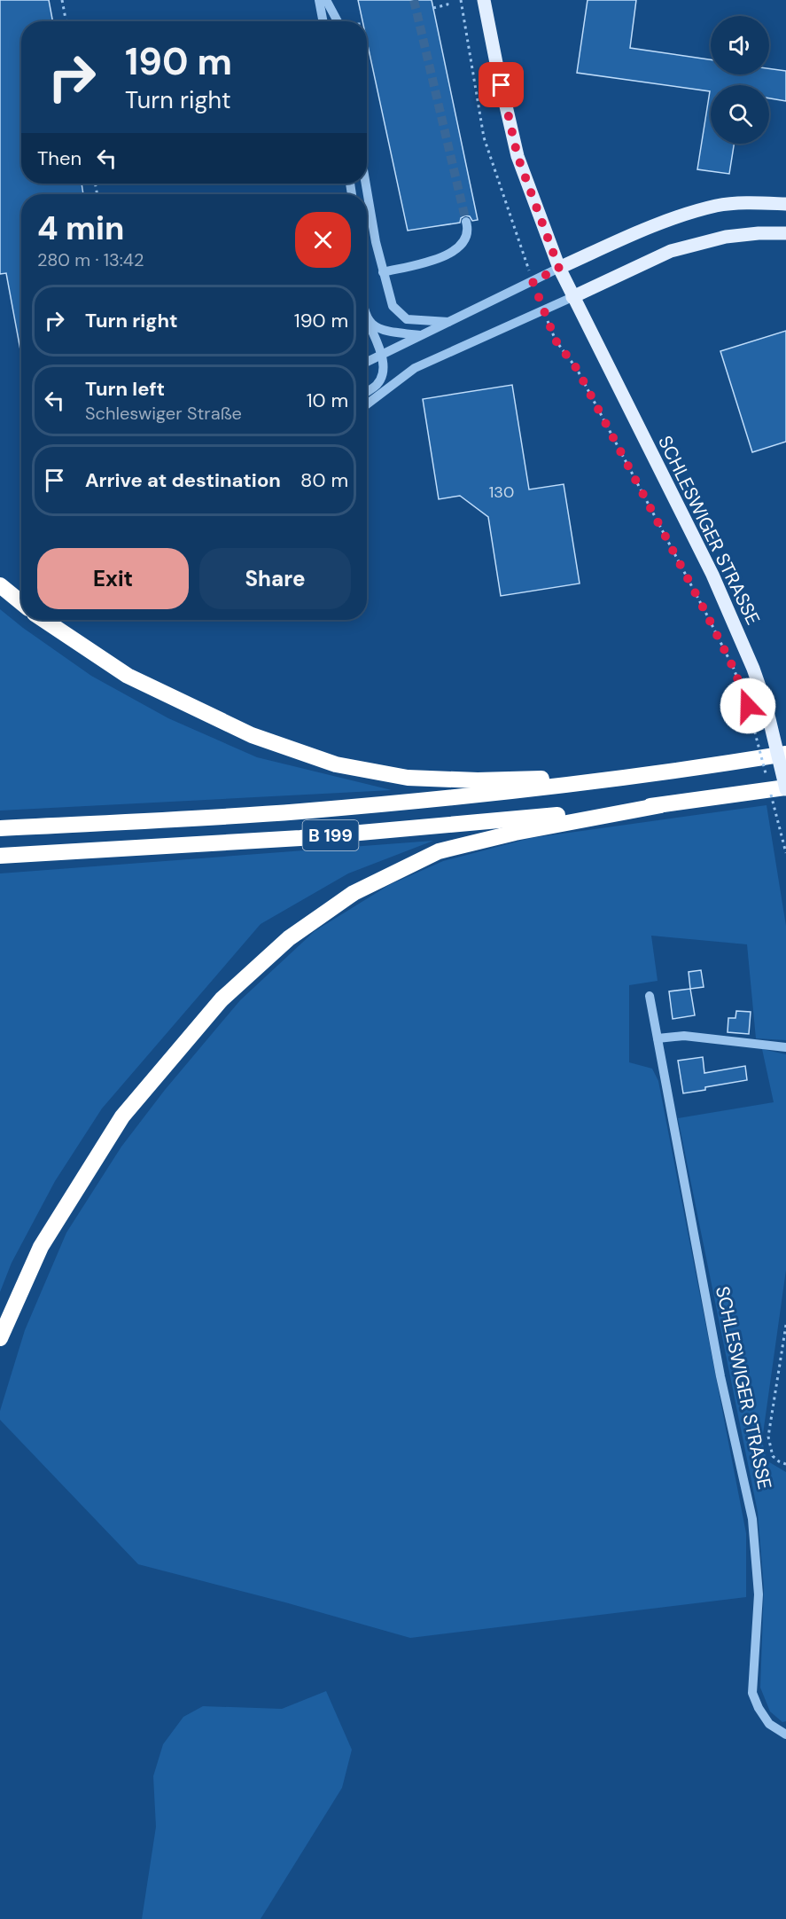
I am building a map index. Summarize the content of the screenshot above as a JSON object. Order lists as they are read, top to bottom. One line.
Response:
{"streets":{"highway":["B 199"],"main road":["SCHLESWIGER STRASSE"]},"crossings":[["SCHLESWIGER STRASSE","B 199"]],"house_numbers":["130"],"page":{"turn":["190 m","Turn right"],"then":"Then","heading":["4 min","280 m · 13:42"],"list":[{"name":"Turn right","value":"190 m"},{"name":"Turn left","note":"Schleswiger Straße","value":"10 m"},{"name":"Arrive at destination","value":"80 m"}],"buttons":["Exit","Share"]}}
